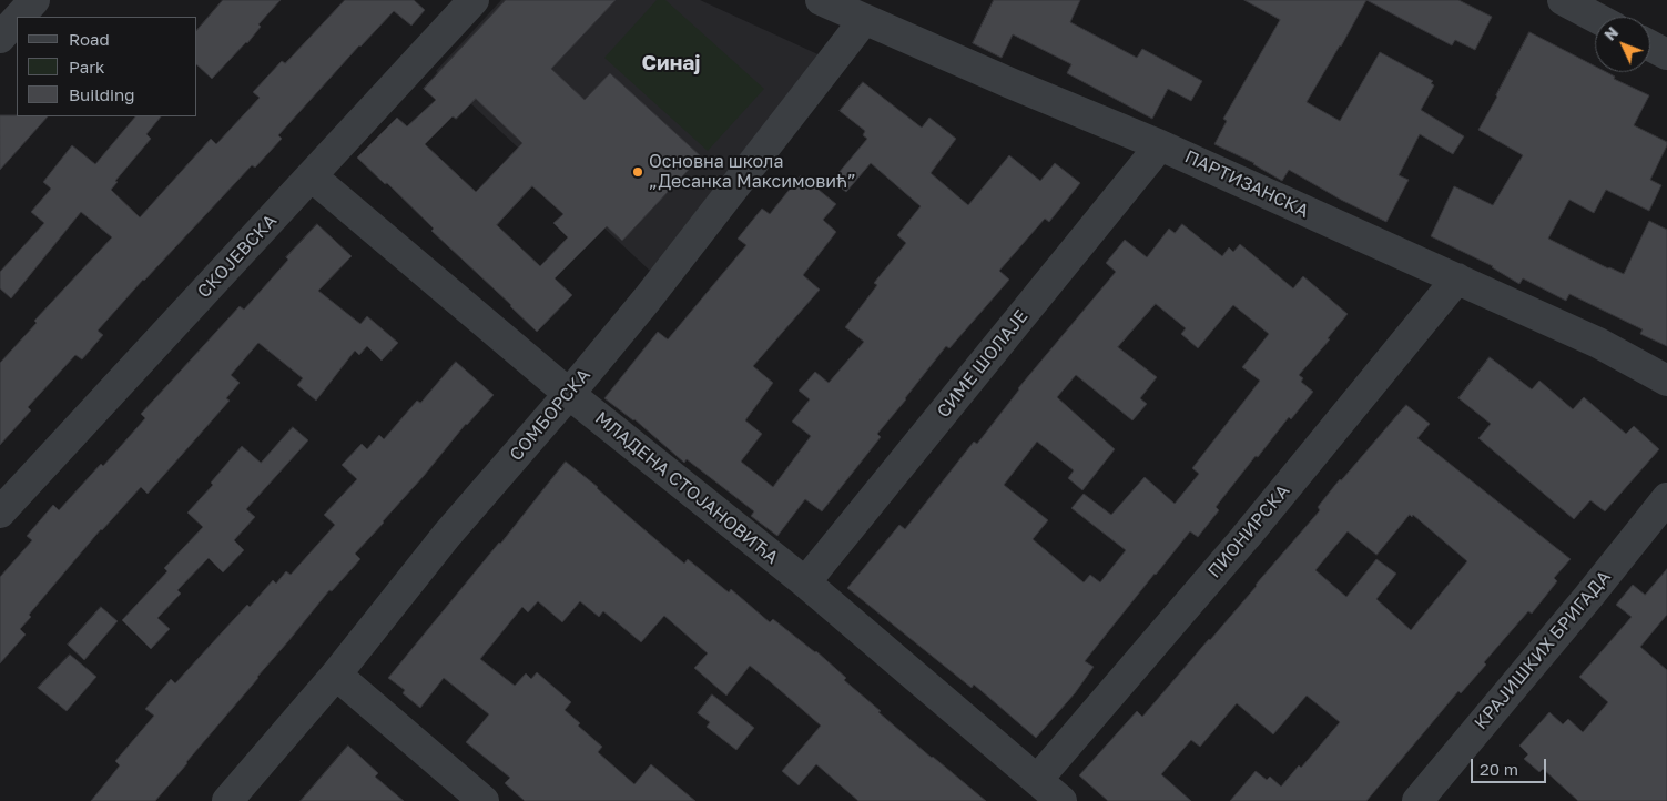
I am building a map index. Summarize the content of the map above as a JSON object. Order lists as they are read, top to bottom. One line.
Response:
{"streets":{"street":["ПАРТИЗАНСКА","СКОЈЕВСКА","СИМЕ ШОЛАЈЕ","СОМБОРСКА","МЛАДЕНА СТОЈАНОВИЋА","ПИОНИРСКА","КРАЈИШКИХ БРИГАДА"]},"crossings":[["ПАРТИЗАНСКА","СИМЕ ШОЛАЈЕ"],["ПАРТИЗАНСКА","СОМБОРСКА"],["ПАРТИЗАНСКА","ПИОНИРСКА"],["СКОЈЕВСКА","МЛАДЕНА СТОЈАНОВИЋА"],["СИМЕ ШОЛАЈЕ","МЛАДЕНА СТОЈАНОВИЋА"],["СОМБОРСКА","МЛАДЕНА СТОЈАНОВИЋА"],["МЛАДЕНА СТОЈАНОВИЋА","ПИОНИРСКА"]],"districts":["Синај"],"places":["Основна школа „Десанка Максимовић”"],"legend":["Road","Park","Building"],"scale_bar":"20 m","north":"top left"}
